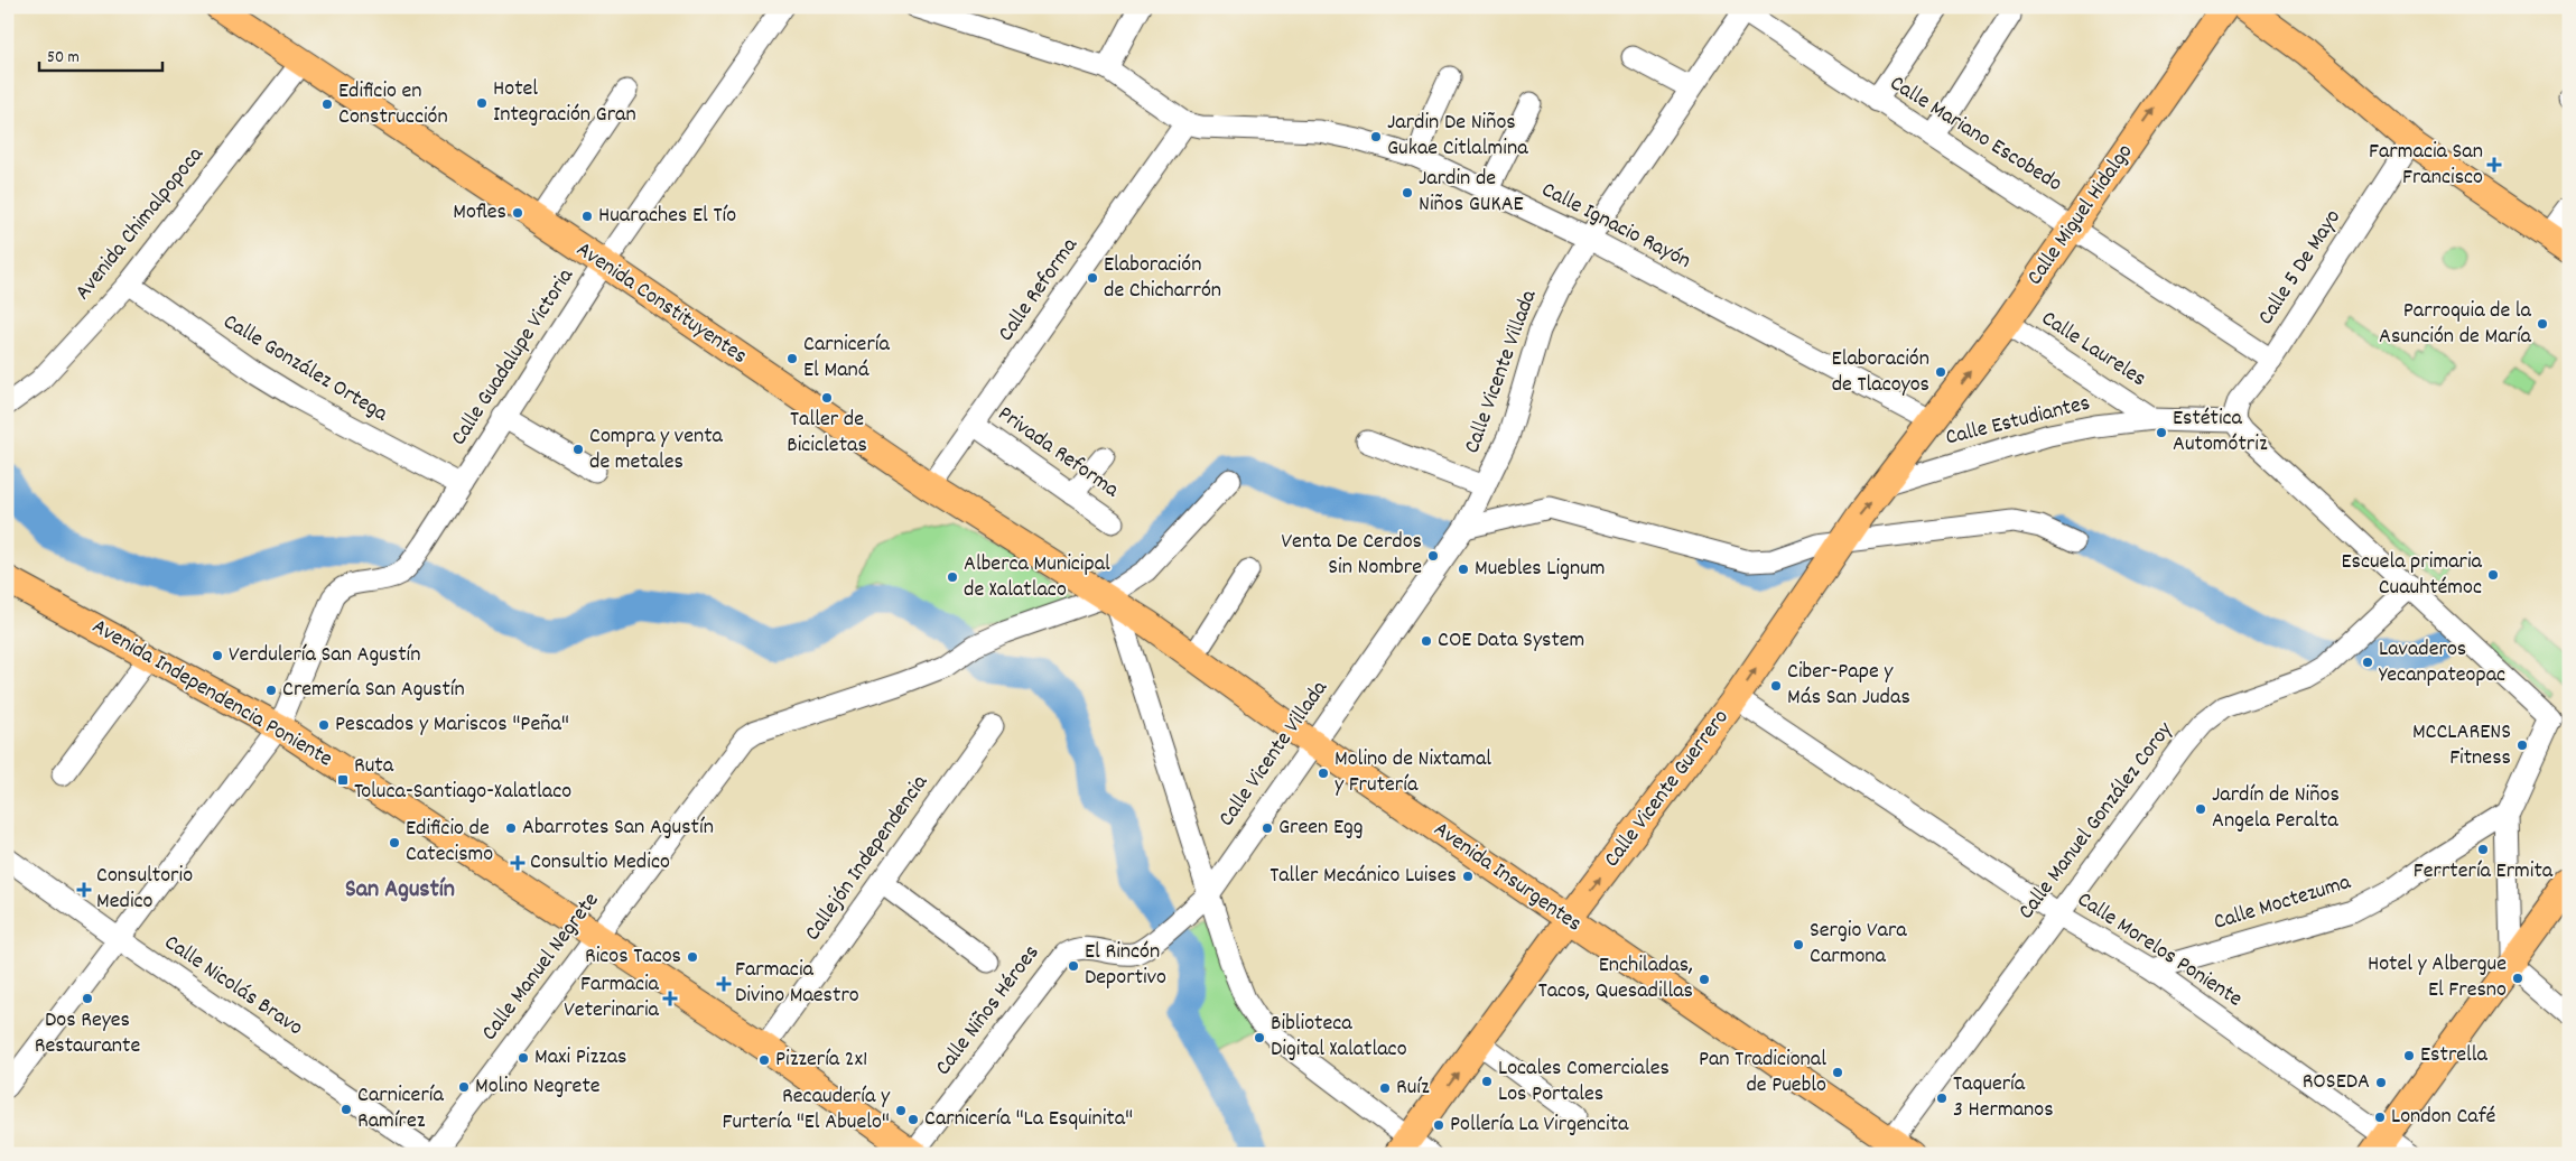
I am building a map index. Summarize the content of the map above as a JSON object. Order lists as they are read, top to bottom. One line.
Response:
{"streets":{"main road":["Calle Miguel Hidalgo","Avenida Constituyentes","Avenida Independencia Poniente","Calle Vicente Guerrero","Avenida Insurgentes"],"street":["Calle Mariano Escobedo","Avenida Chimalpopoca","Calle Ignacio Rayón","Calle 5 De Mayo","Calle Reforma","Calle Laureles","Calle Guadalupe Victoria","Calle González Ortega","Calle Vicente Villada","Calle Estudiantes","Privada Reforma","Calle Manuel González Coroy","Callejón Independencia","Calle Moctezuma","Calle Morelos Poniente","Calle Manuel Negrete","Calle Nicolás Bravo","Calle Niños Héroes"]},"crossings":[["Calle Mariano Escobedo","Calle Miguel Hidalgo"],["Calle Mariano Escobedo","Calle 5 De Mayo"],["Calle Mariano Escobedo","Calle Vicente Villada"],["Calle Miguel Hidalgo","Calle Ignacio Rayón"],["Calle Miguel Hidalgo","Calle Laureles"],["Calle Miguel Hidalgo","Calle Vicente Guerrero"],["Avenida Chimalpopoca","Avenida Constituyentes"],["Avenida Chimalpopoca","Calle González Ortega"],["Calle Ignacio Rayón","Calle Reforma"],["Calle Ignacio Rayón","Calle Vicente Villada"],["Calle Ignacio Rayón","Calle Vicente Guerrero"],["Calle 5 De Mayo","Calle Estudiantes"],["Calle Reforma","Avenida Constituyentes"],["Calle Reforma","Privada Reforma"],["Avenida Constituyentes","Calle Guadalupe Victoria"],["Avenida Constituyentes","Avenida Insurgentes"],["Avenida Constituyentes","Calle Manuel Negrete"],["Calle Laureles","Calle Estudiantes"],["Calle Guadalupe Victoria","Calle González Ortega"],["Calle Guadalupe Victoria","Avenida Independencia Poniente"],["Calle Vicente Villada","Avenida Insurgentes"],["Calle Vicente Villada","Calle Niños Héroes"],["Calle Estudiantes","Calle Vicente Guerrero"],["Avenida Independencia Poniente","Callejón Independencia"],["Avenida Independencia Poniente","Calle Manuel Negrete"],["Avenida Independencia Poniente","Calle Niños Héroes"],["Calle Vicente Guerrero","Avenida Insurgentes"],["Calle Vicente Guerrero","Calle Morelos Poniente"],["Calle Manuel González Coroy","Avenida Insurgentes"],["Calle Manuel González Coroy","Calle Morelos Poniente"],["Avenida Insurgentes","Calle Manuel Negrete"],["Calle Moctezuma","Calle Morelos Poniente"],["Calle Manuel Negrete","Calle Nicolás Bravo"]],"one_way":["Calle Miguel Hidalgo","Calle Vicente Guerrero"],"districts":["San Agustín"],"places":{"other":["Hotel Integración Gran","Edificio en Construcción","Jardin De Niños Gukae Citlalmina","Jardin de Niños GUKAE","Mofles","Huaraches El Tío","Elaboración de Chicharrón","Parroquia de la Asunción de María","Carnicería El Maná","Elaboración de Tlacoyos","Taller de Bicicletas","Estética Automótriz","Compra y venta de metales","Venta De Cerdos Sin Nombre","Muebles Lignum","Escuela primaria Cuauhtémoc","Alberca Municipal de Xalatlaco","COE Data System","Verdulería San Agustín","Lavaderos Yecanpateopac","Ciber-Pape y Más San Judas","Cremería San Agustín","Pescados y Mariscos \"Peña\"","MCCLARENS Fitness","Molino de Nixtamal y Frutería","Jardín de Niños Angela Peralta","Abarrotes San Agustín","Green Egg","Edificio de Catecismo","Ferrtería Ermita","Taller Mecánico Luises","Sergio Vara Carmona","Ricos Tacos","El Rincón Deportivo","Hotel y Albergue El Fresno","Enchiladas, Tacos, Quesadillas","Dos Reyes Restaurante","Biblioteca Digital Xalatlaco","Estrella","Maxi Pizzas","Pizzería 2x1","Pan Tradicional de Pueblo","Locales Comerciales Los Portales","ROSEDA","Molino Negrete","Ruíz","Taquería 3 Hermanos","Carnicería Ramírez","Recaudería y Furtería \"El Abuelo\"","London Café","Carnicería \"La Esquinita\"","Pollería La Virgencita"],"health":["Farmacia San Francisco","Consultio Medico","Consultorio Medico","Farmacia Divino Maestro","Farmacia Veterinaria"],"transit":["Ruta Toluca-Santiago-Xalatlaco"]},"scale_bar":"50 m"}
